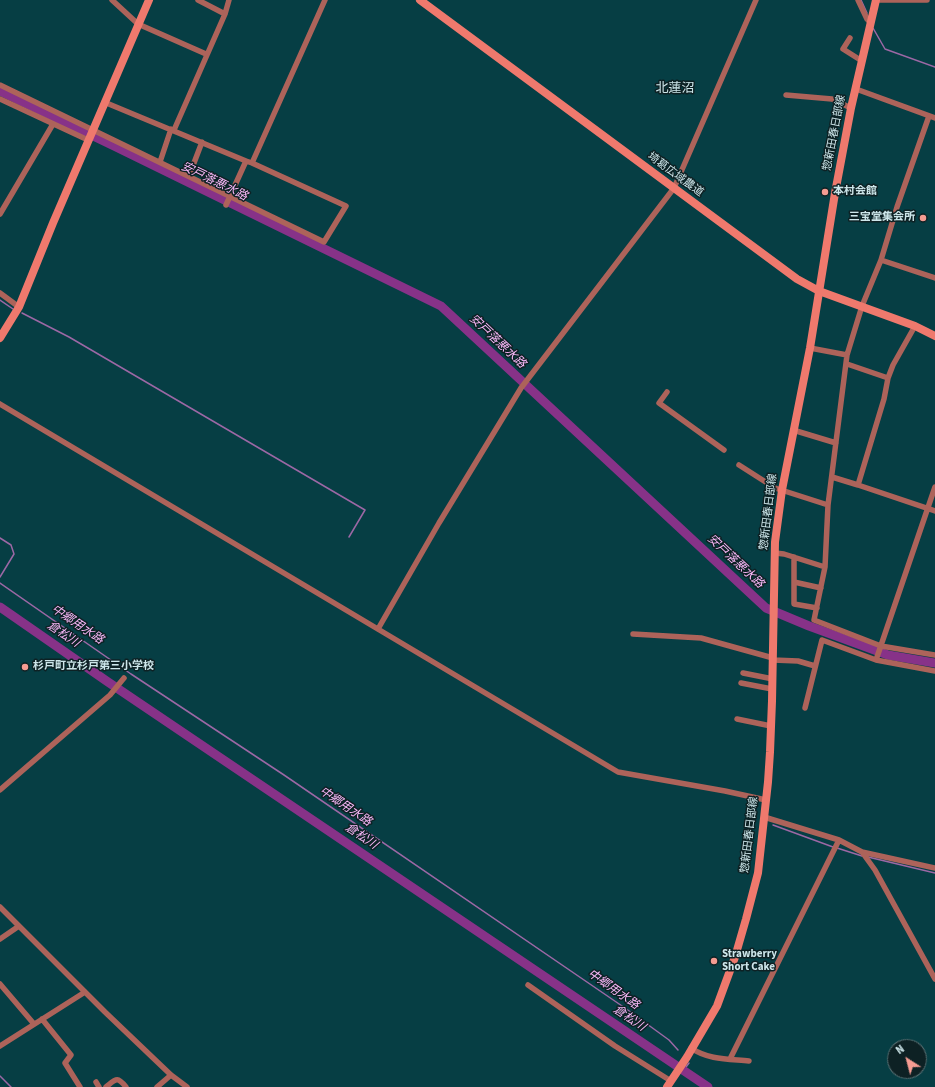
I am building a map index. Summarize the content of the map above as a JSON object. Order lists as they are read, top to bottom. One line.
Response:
{"streets":{"main road":["惣新田春日部線","埼葛広域農道"]},"crossings":[["惣新田春日部線","埼葛広域農道"]],"districts":["北蓮沼"],"water":["安戸落悪水路","中郷用水路","倉松川"],"places":["本村会館","三宝堂集会所","杉戸町立杉戸第三小学校","Strawberry Short Cake"],"north":"top left"}
